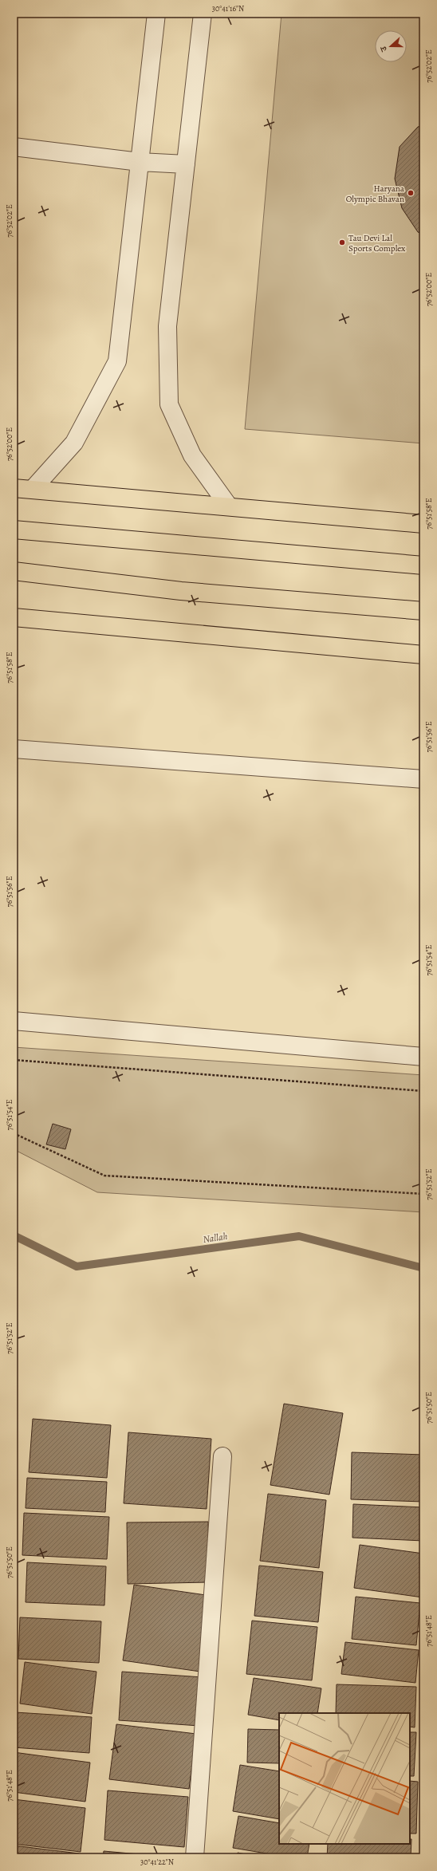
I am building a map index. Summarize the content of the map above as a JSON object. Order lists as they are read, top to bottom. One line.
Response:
{"water":["Nallah"],"places":["Haryana Olympic Bhavan","Tau Devi Lal Sports Complex"],"north":"left","coordinates":["30°41'16\"N","76°52'02\"E","76°52'00\"E","76°51'58\"E","76°51'56\"E","76°51'54\"E","76°51'52\"E","76°51'50\"E","76°51'48\"E","30°41'22\"N"]}
